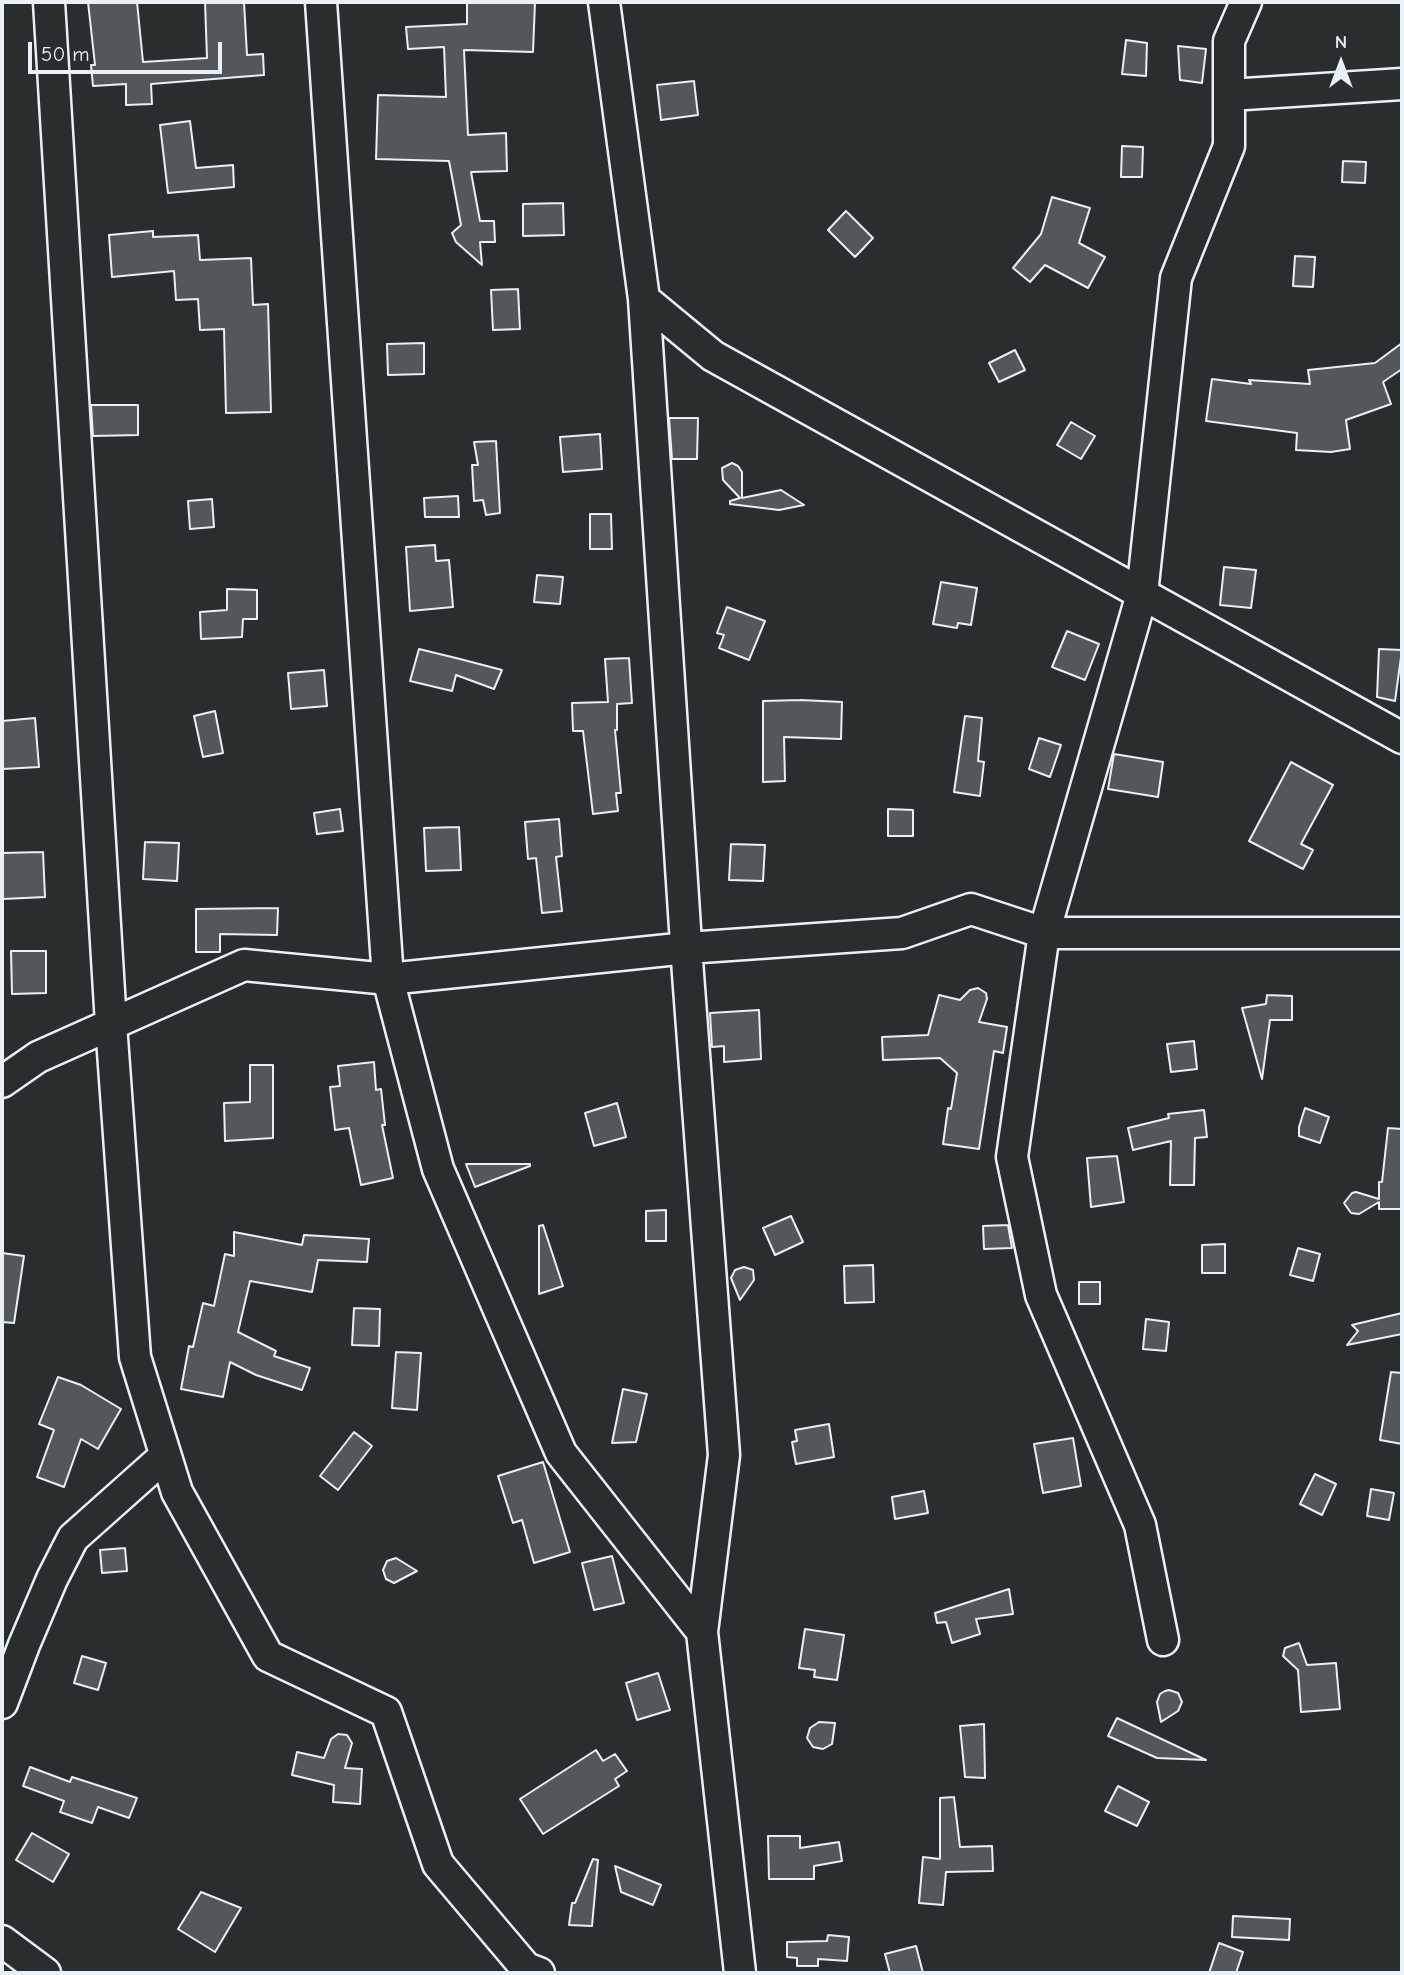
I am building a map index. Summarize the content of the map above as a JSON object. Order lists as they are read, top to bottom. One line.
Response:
{"scale_bar":"50 m","north":"top"}
